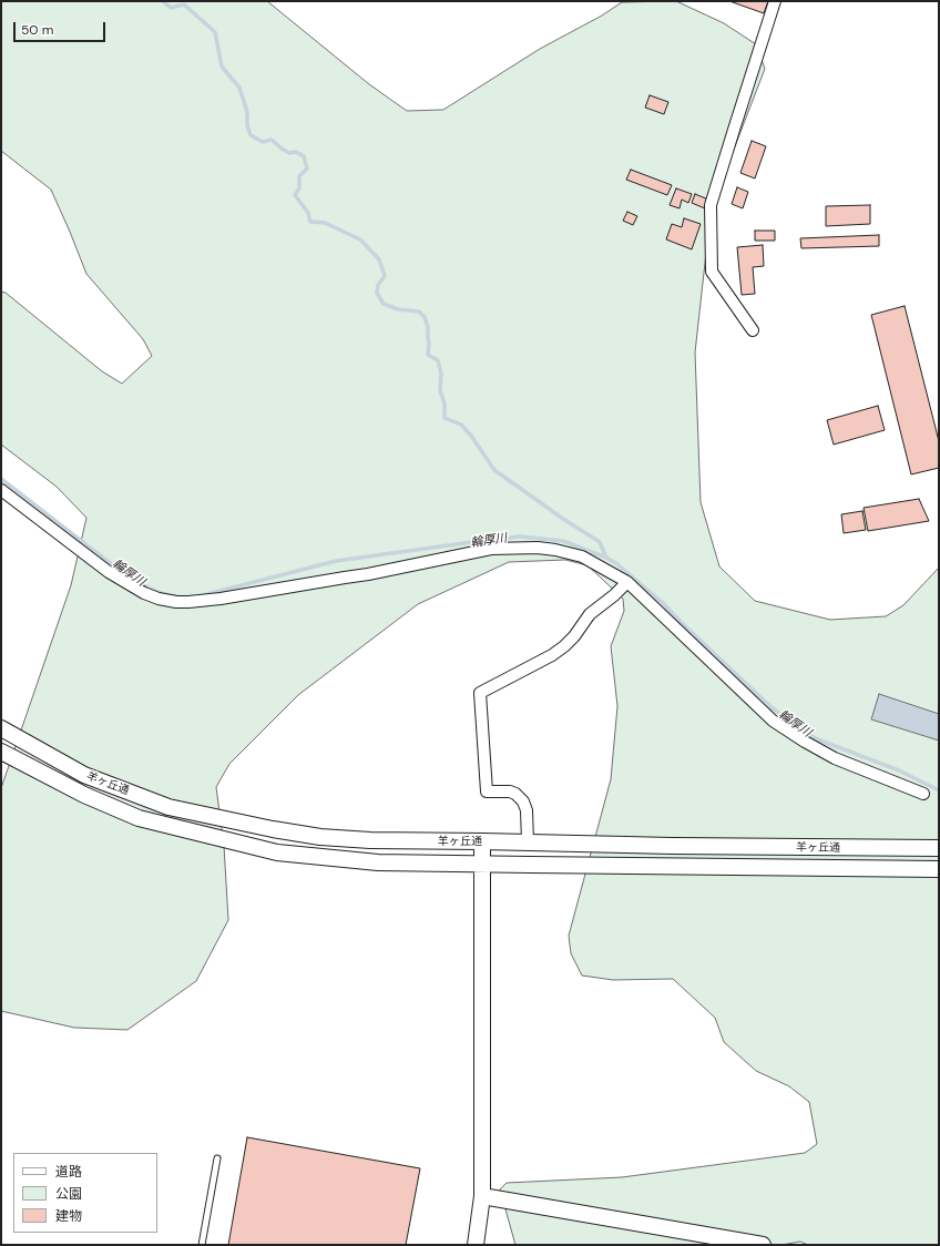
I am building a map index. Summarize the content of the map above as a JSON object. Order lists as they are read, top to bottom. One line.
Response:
{"streets":{"main road":["羊ヶ丘通"]},"water":["輪厚川"],"legend":["道路","公園","建物"],"scale_bar":"50 m"}
